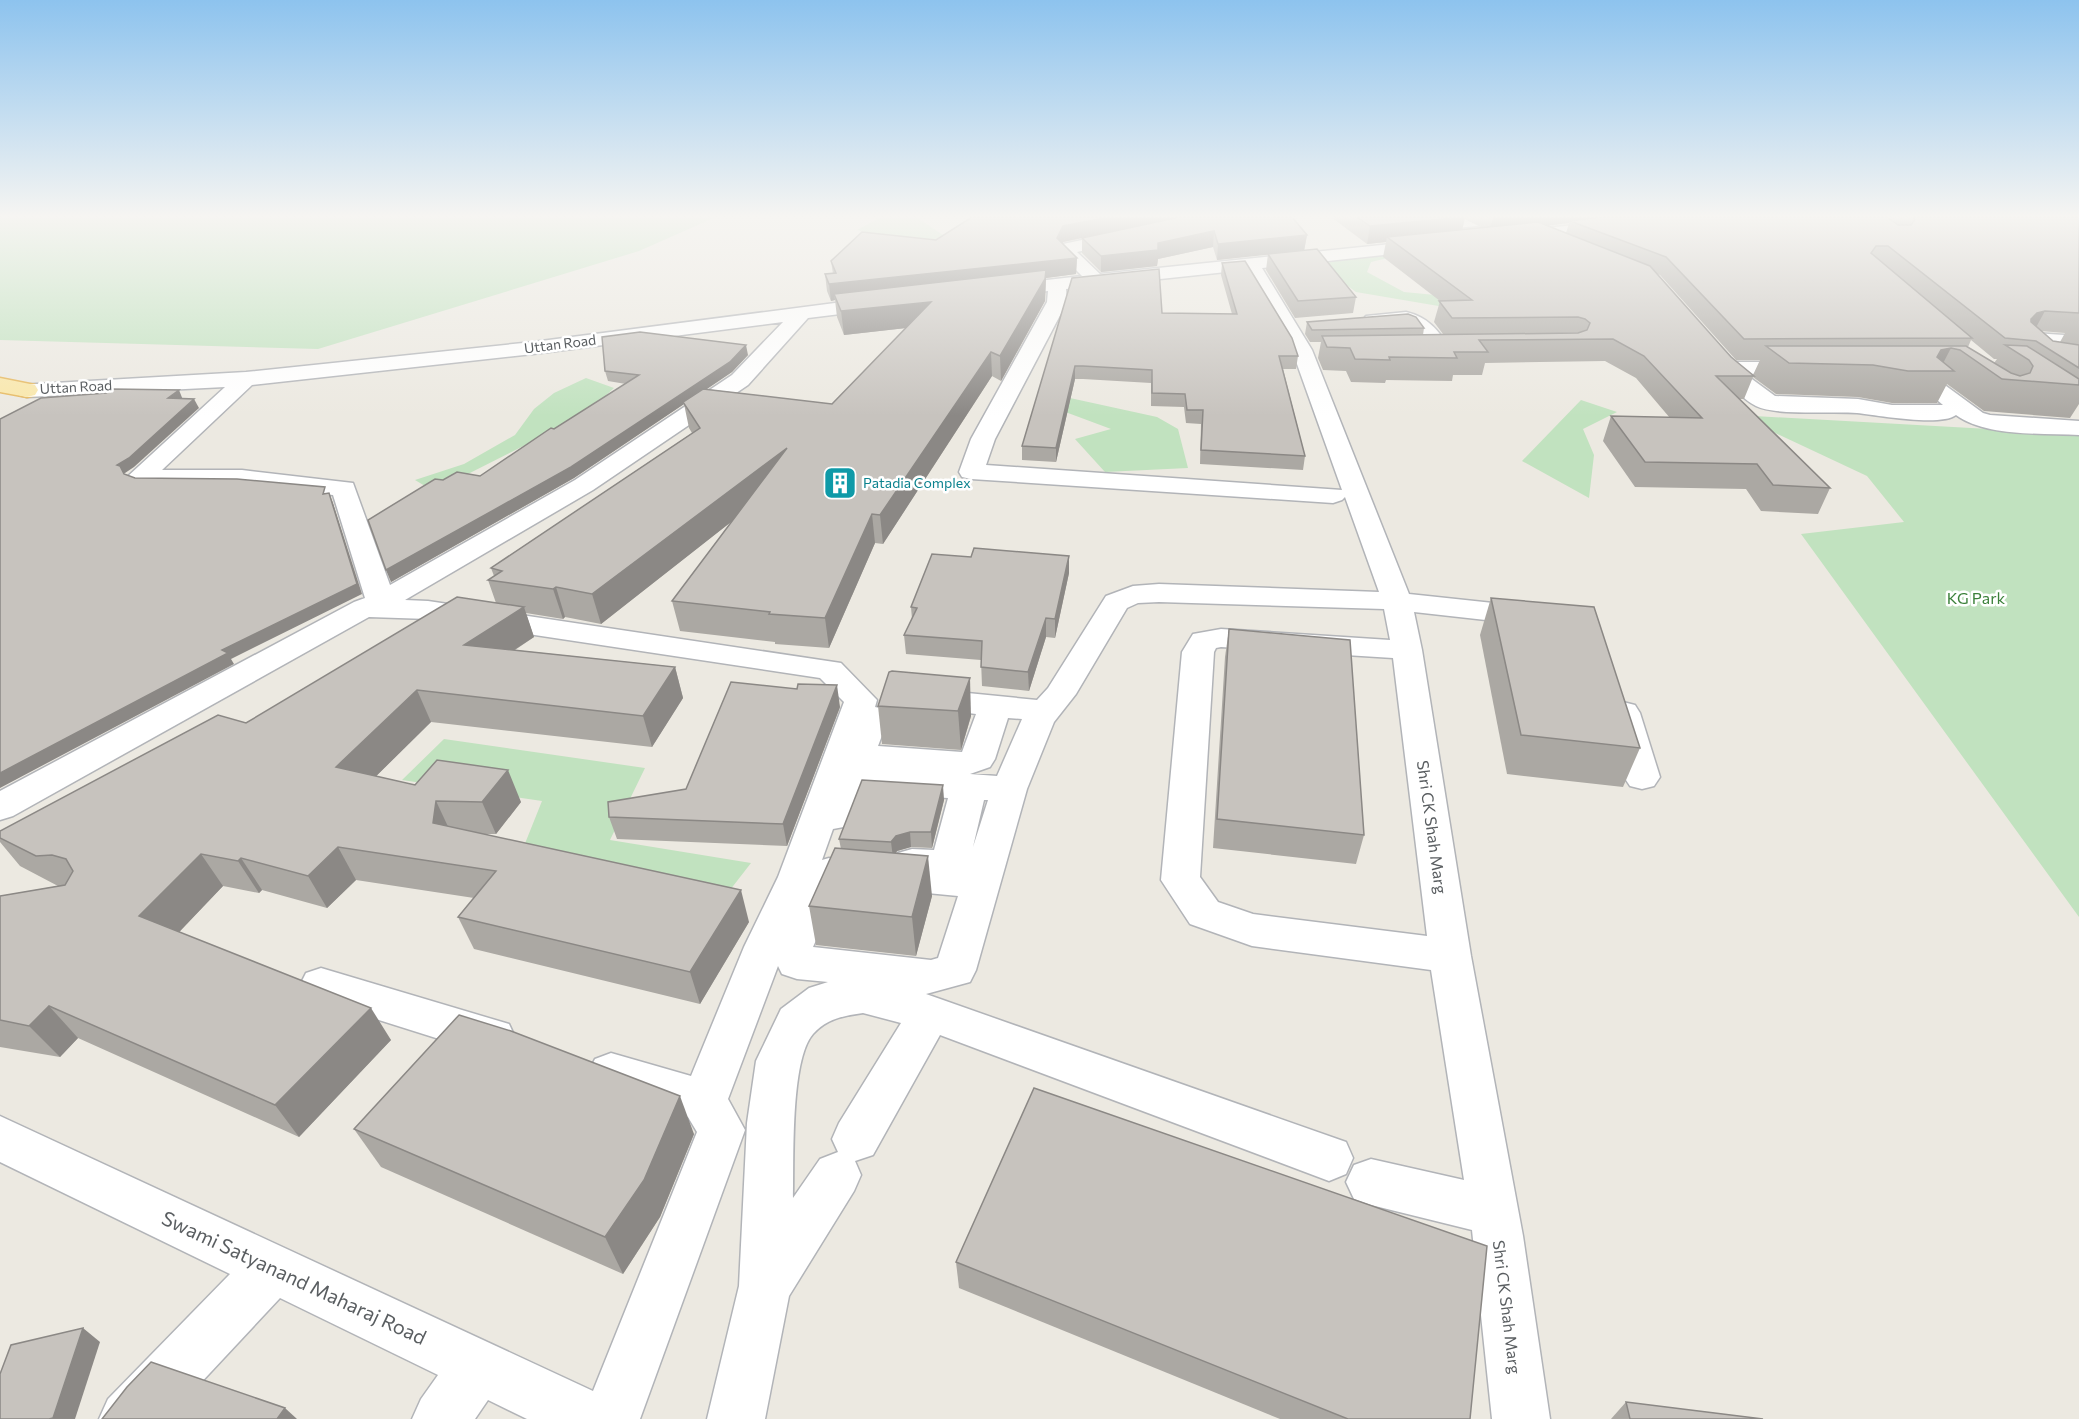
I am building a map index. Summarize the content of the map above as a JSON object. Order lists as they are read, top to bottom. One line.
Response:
{"streets":{"main road":["Uttan Road"],"street":["Shri CK Shah Marg","Swami Satyanand Maharaj Road"]},"parks":["KG Park"],"places":{"building":["Patadia Complex"]}}
